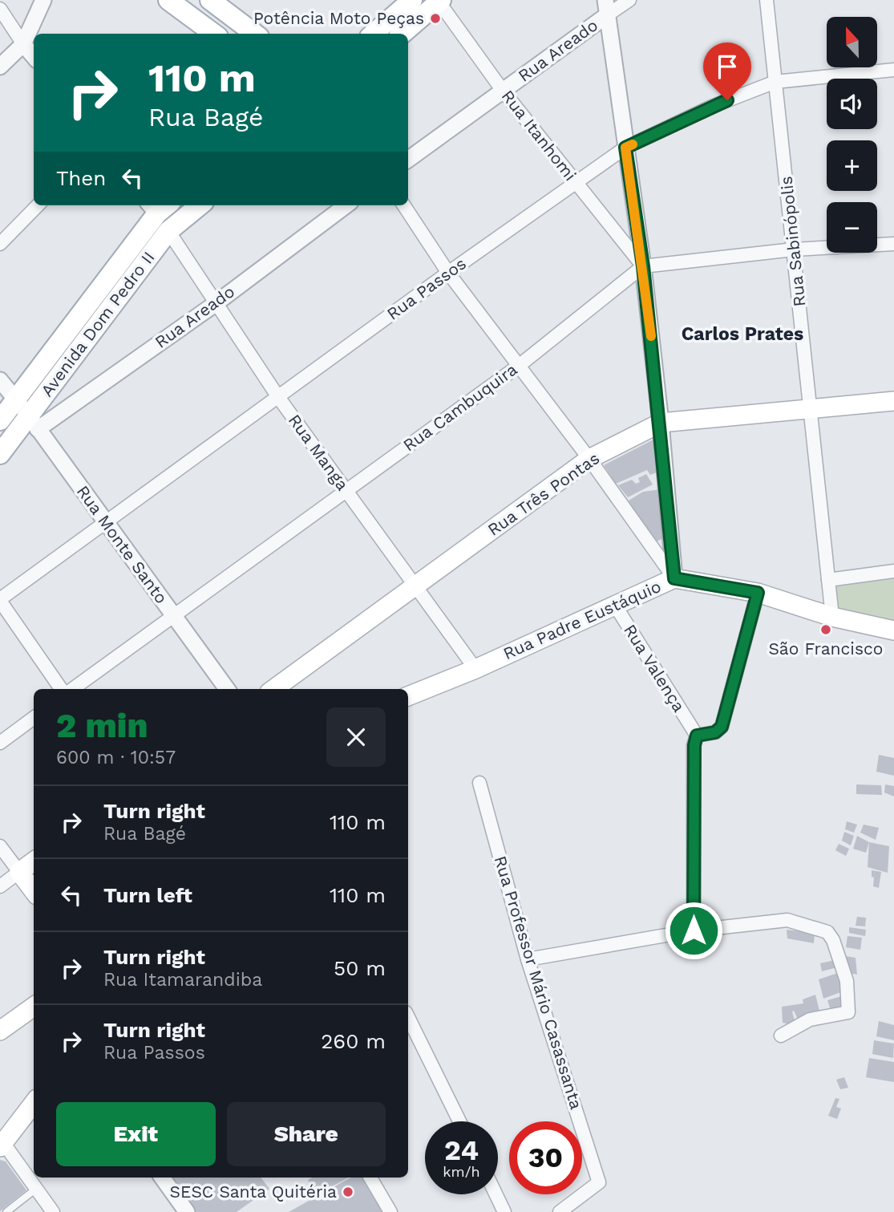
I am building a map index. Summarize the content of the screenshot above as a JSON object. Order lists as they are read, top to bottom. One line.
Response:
{"streets":{"main road":["Avenida Dom Pedro II","Rua Três Pontas","Rua Padre Eustáquio"],"street":["Rua Areado","Rua Itanhomi","Rua Sabinópolis","Rua Passos","Rua Cambuquira","Rua Manga","Rua Monte Santo","Rua Valença","Rua Professor Mário Casassanta"]},"crossings":[["Rua Areado","Rua Itanhomi"],["Rua Areado","Avenida Dom Pedro II"],["Rua Areado","Rua Manga"],["Rua Areado","Rua Monte Santo"],["Rua Itanhomi","Rua Passos"],["Rua Itanhomi","Rua Cambuquira"],["Rua Sabinópolis","Rua Passos"],["Rua Sabinópolis","Rua Três Pontas"],["Rua Sabinópolis","Rua Padre Eustáquio"],["Rua Passos","Rua Manga"],["Rua Passos","Rua Monte Santo"],["Avenida Dom Pedro II","Rua Manga"],["Avenida Dom Pedro II","Rua Monte Santo"],["Rua Cambuquira","Rua Manga"],["Rua Cambuquira","Rua Monte Santo"],["Rua Manga","Rua Três Pontas"],["Rua Manga","Rua Padre Eustáquio"],["Rua Padre Eustáquio","Rua Valença"]],"districts":["Carlos Prates"],"places":["Potência Moto Peças","São Francisco","SESC Santa Quitéria"],"north":"top","page":{"map_buttons":["+","−"],"turn":["110 m","Rua Bagé"],"then":"Then","heading":["2 min","600 m · 10:57"],"list":[{"name":"Turn right","note":"Rua Bagé","value":"110 m"},{"name":"Turn left","value":"110 m"},{"name":"Turn right","note":"Rua Itamarandiba","value":"50 m"},{"name":"Turn right","note":"Rua Passos","value":"260 m"}],"buttons":["Exit","Share"],"speed":"24 km/h","limit":"30"}}
